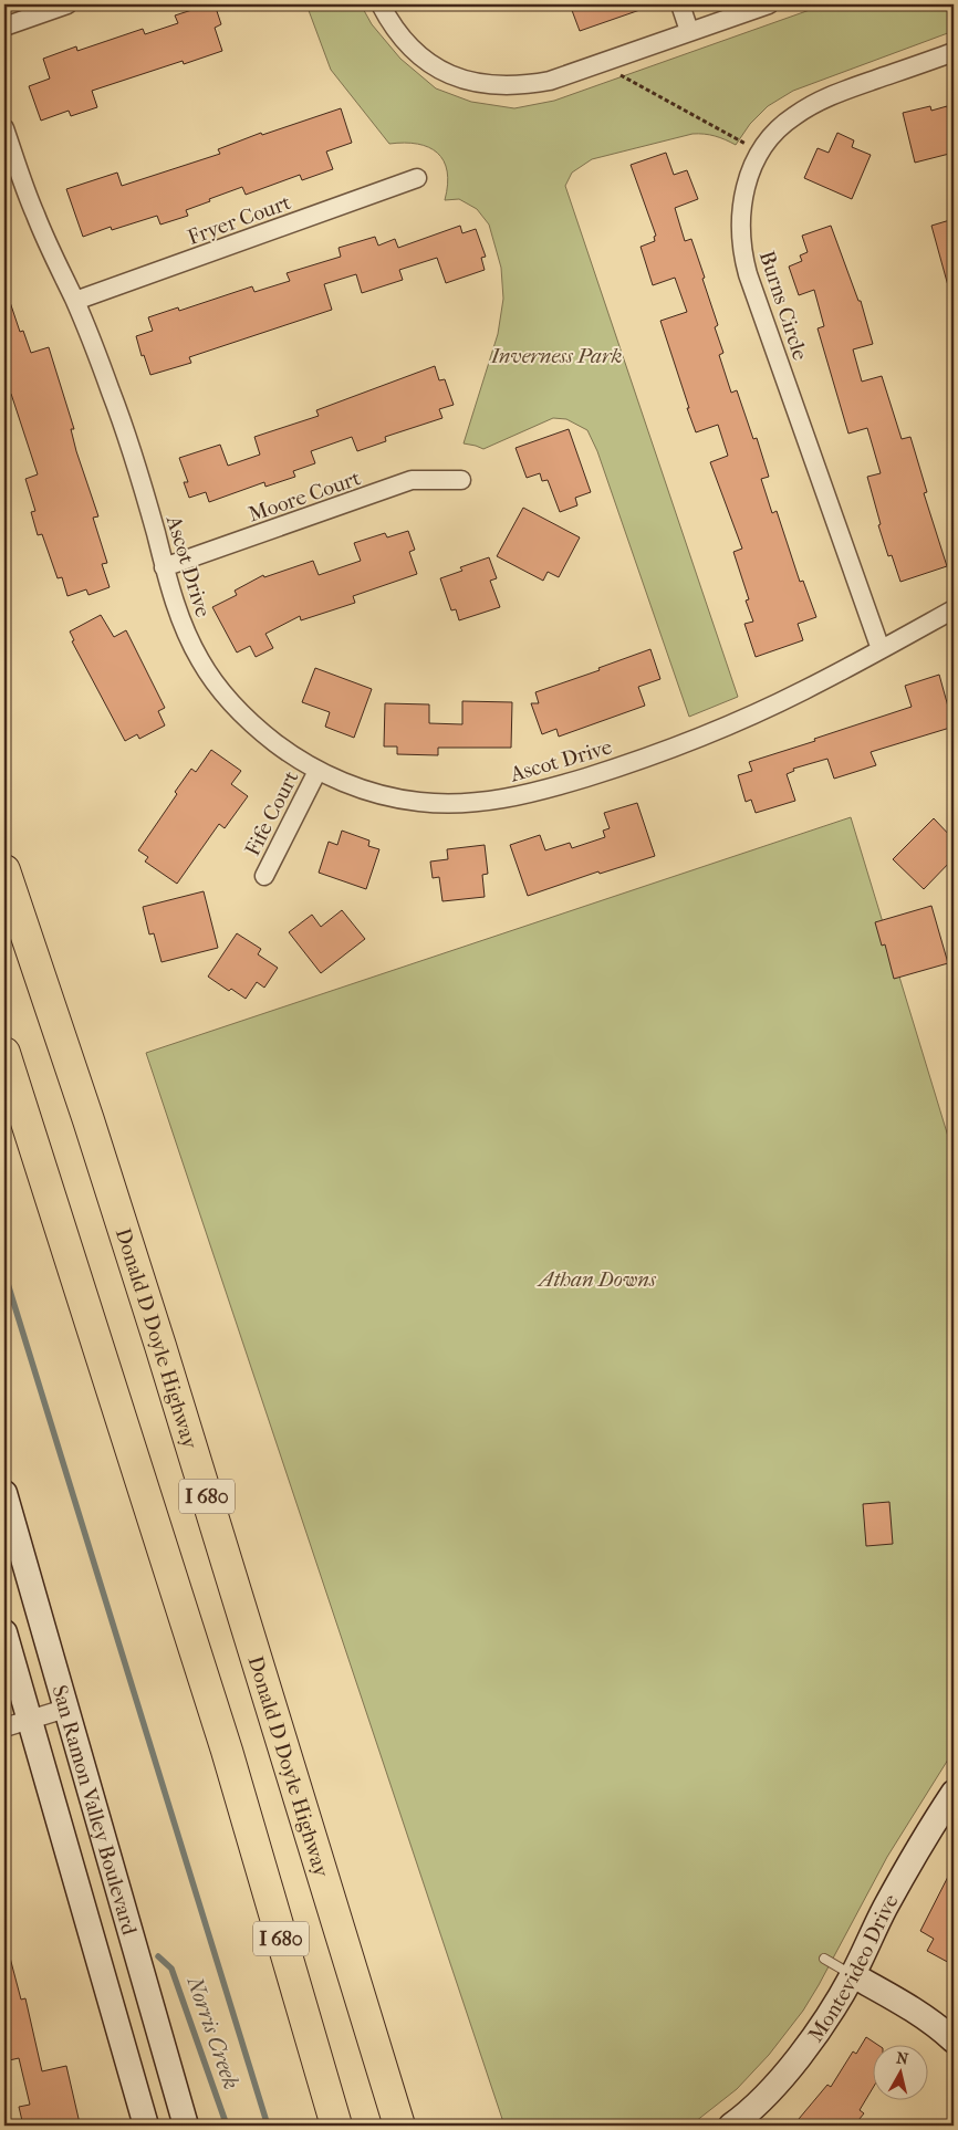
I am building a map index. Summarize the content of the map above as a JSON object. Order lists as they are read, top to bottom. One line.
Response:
{"streets":{"highway":["Donald D Doyle Highway","I 680"],"main road":["San Ramon Valley Boulevard","Montevideo Drive"],"street":["Fryer Court","Burns Circle","Moore Court","Ascot Drive","Fife Court"]},"crossings":[["Fryer Court","Ascot Drive"],["Burns Circle","Ascot Drive"],["Moore Court","Ascot Drive"],["Ascot Drive","Fife Court"]],"water":["Norris Creek"],"parks":["Inverness Park","Athan Downs"],"north":"top"}
